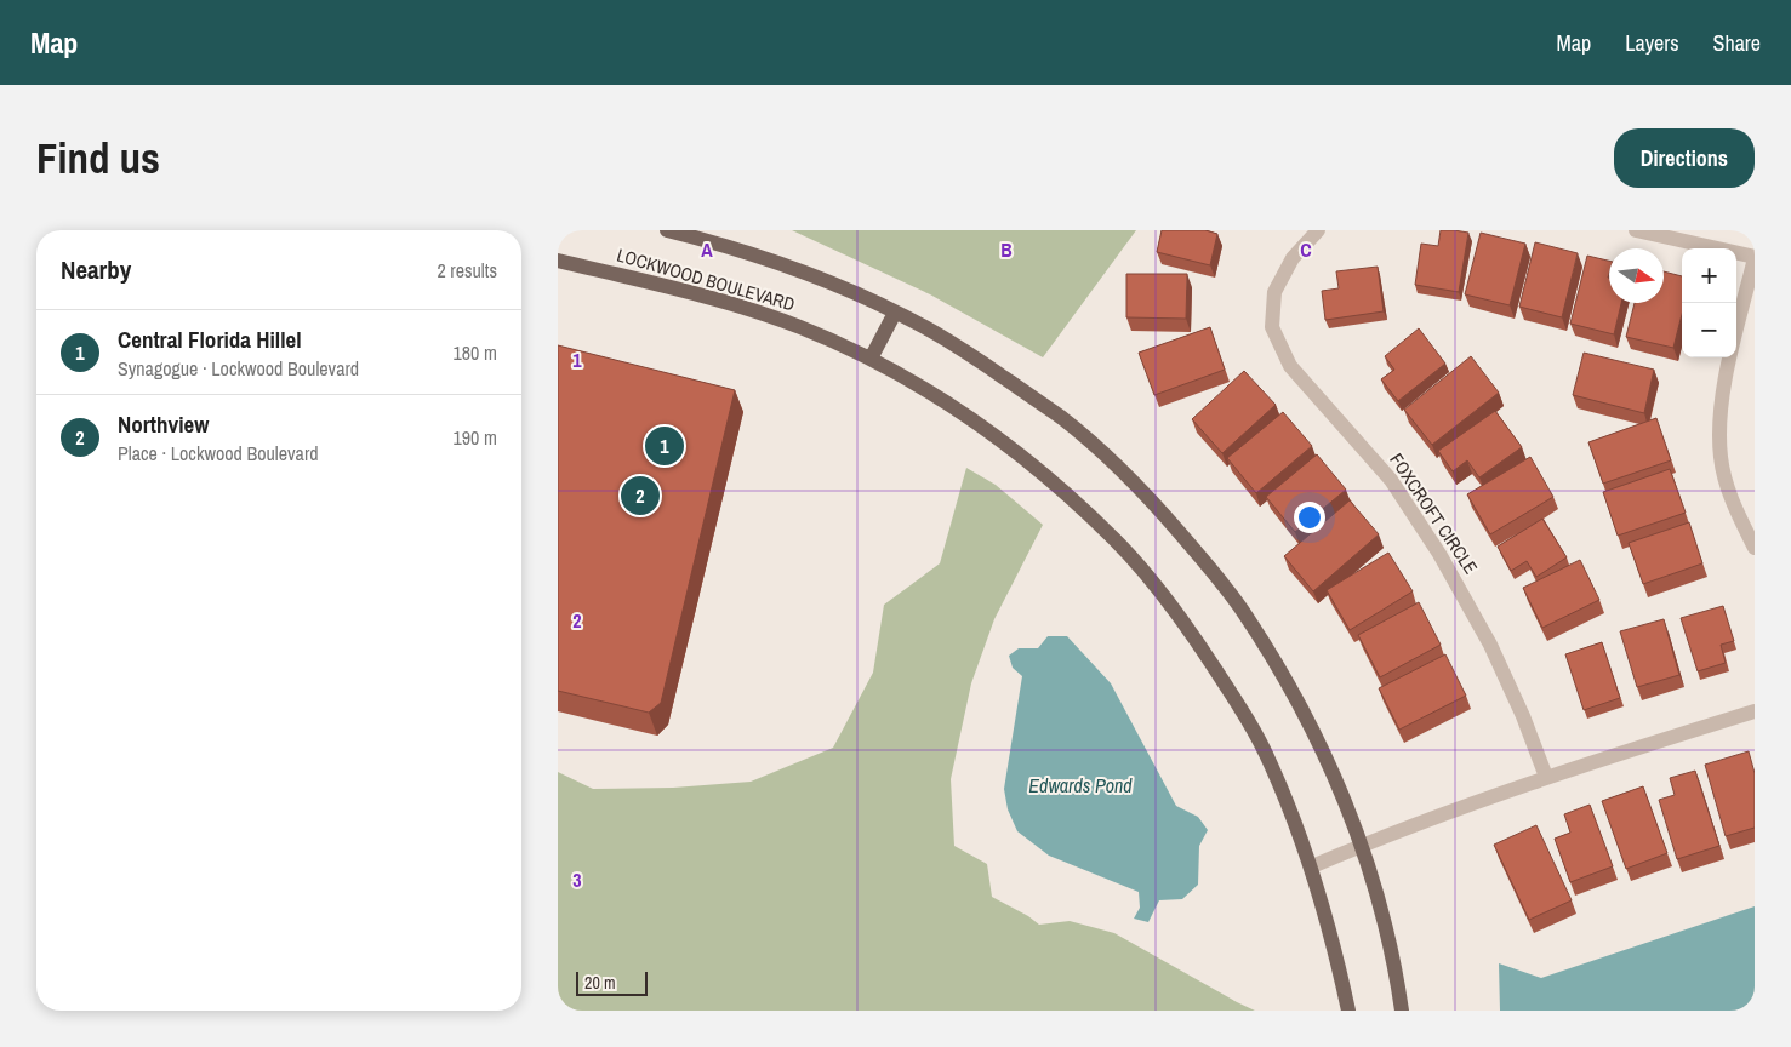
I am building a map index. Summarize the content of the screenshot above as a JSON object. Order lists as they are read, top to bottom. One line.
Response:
{"streets":{"main road":["LOCKWOOD BOULEVARD"],"street":["FOXCROFT CIRCLE"]},"water":["Edwards Pond"],"scale_bar":"20 m","north":"right","page":{"header":"Map","nav":["Map","Layers","Share"],"buttons":"Directions","title":"Find us","heading":["Nearby","2 results"],"map_buttons":["+","−"],"list":[{"mark":"1","name":"Central Florida Hillel","note":"Synagogue · Lockwood Boulevard","value":"180 m"},{"mark":"2","name":"Northview","note":"Place · Lockwood Boulevard","value":"190 m"}],"pins":["1","2"],"scale":"20 m"},"grid":{"columns":["A","B","C"],"rows":["1","2","3"]}}
